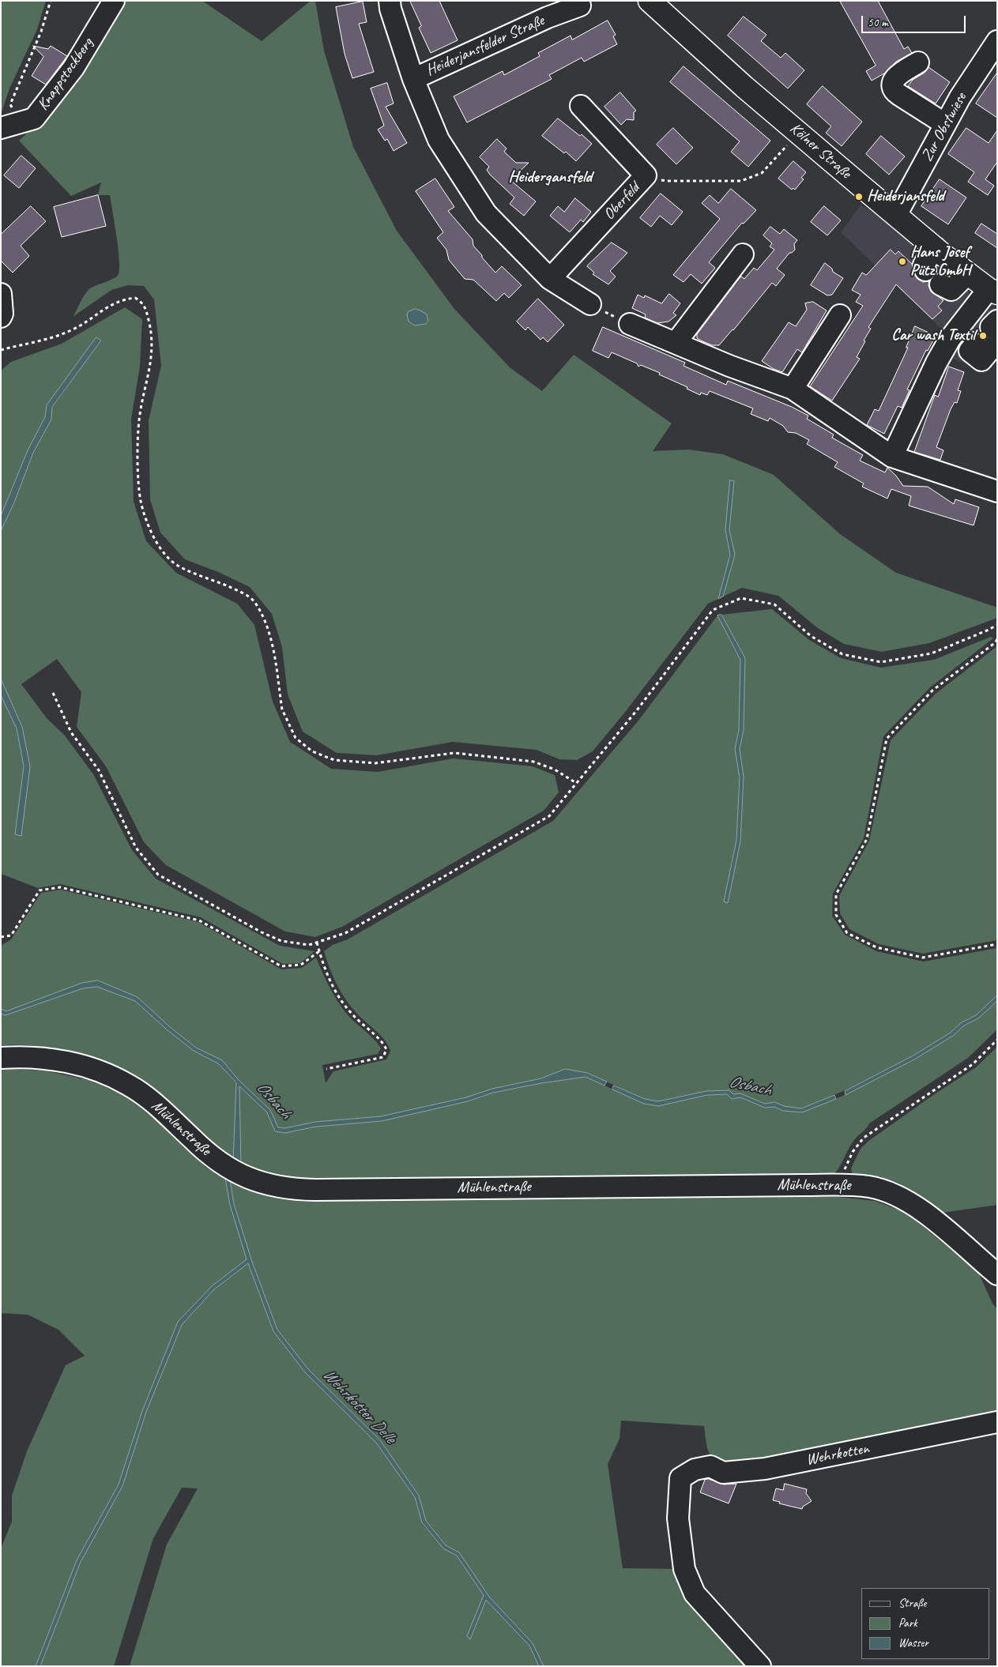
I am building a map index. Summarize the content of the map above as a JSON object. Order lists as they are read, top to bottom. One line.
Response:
{"streets":{"main road":["Kölner Straße"],"street":["Heiderjansfelder Straße","Knappstockberg","Zur Obstwiese","Oberfeld","Mühlenstraße","Wehrkotten"]},"crossings":[["Heiderjansfelder Straße","Oberfeld"],["Zur Obstwiese","Kölner Straße"]],"districts":["Heidergansfeld"],"water":["Osbach","Wehrkotter Delle"],"places":["Heiderjansfeld","Hans Josef Pütz GmbH","Car wash Textil"],"legend":["Straße","Park","Wasser"],"scale_bar":"50 m"}
